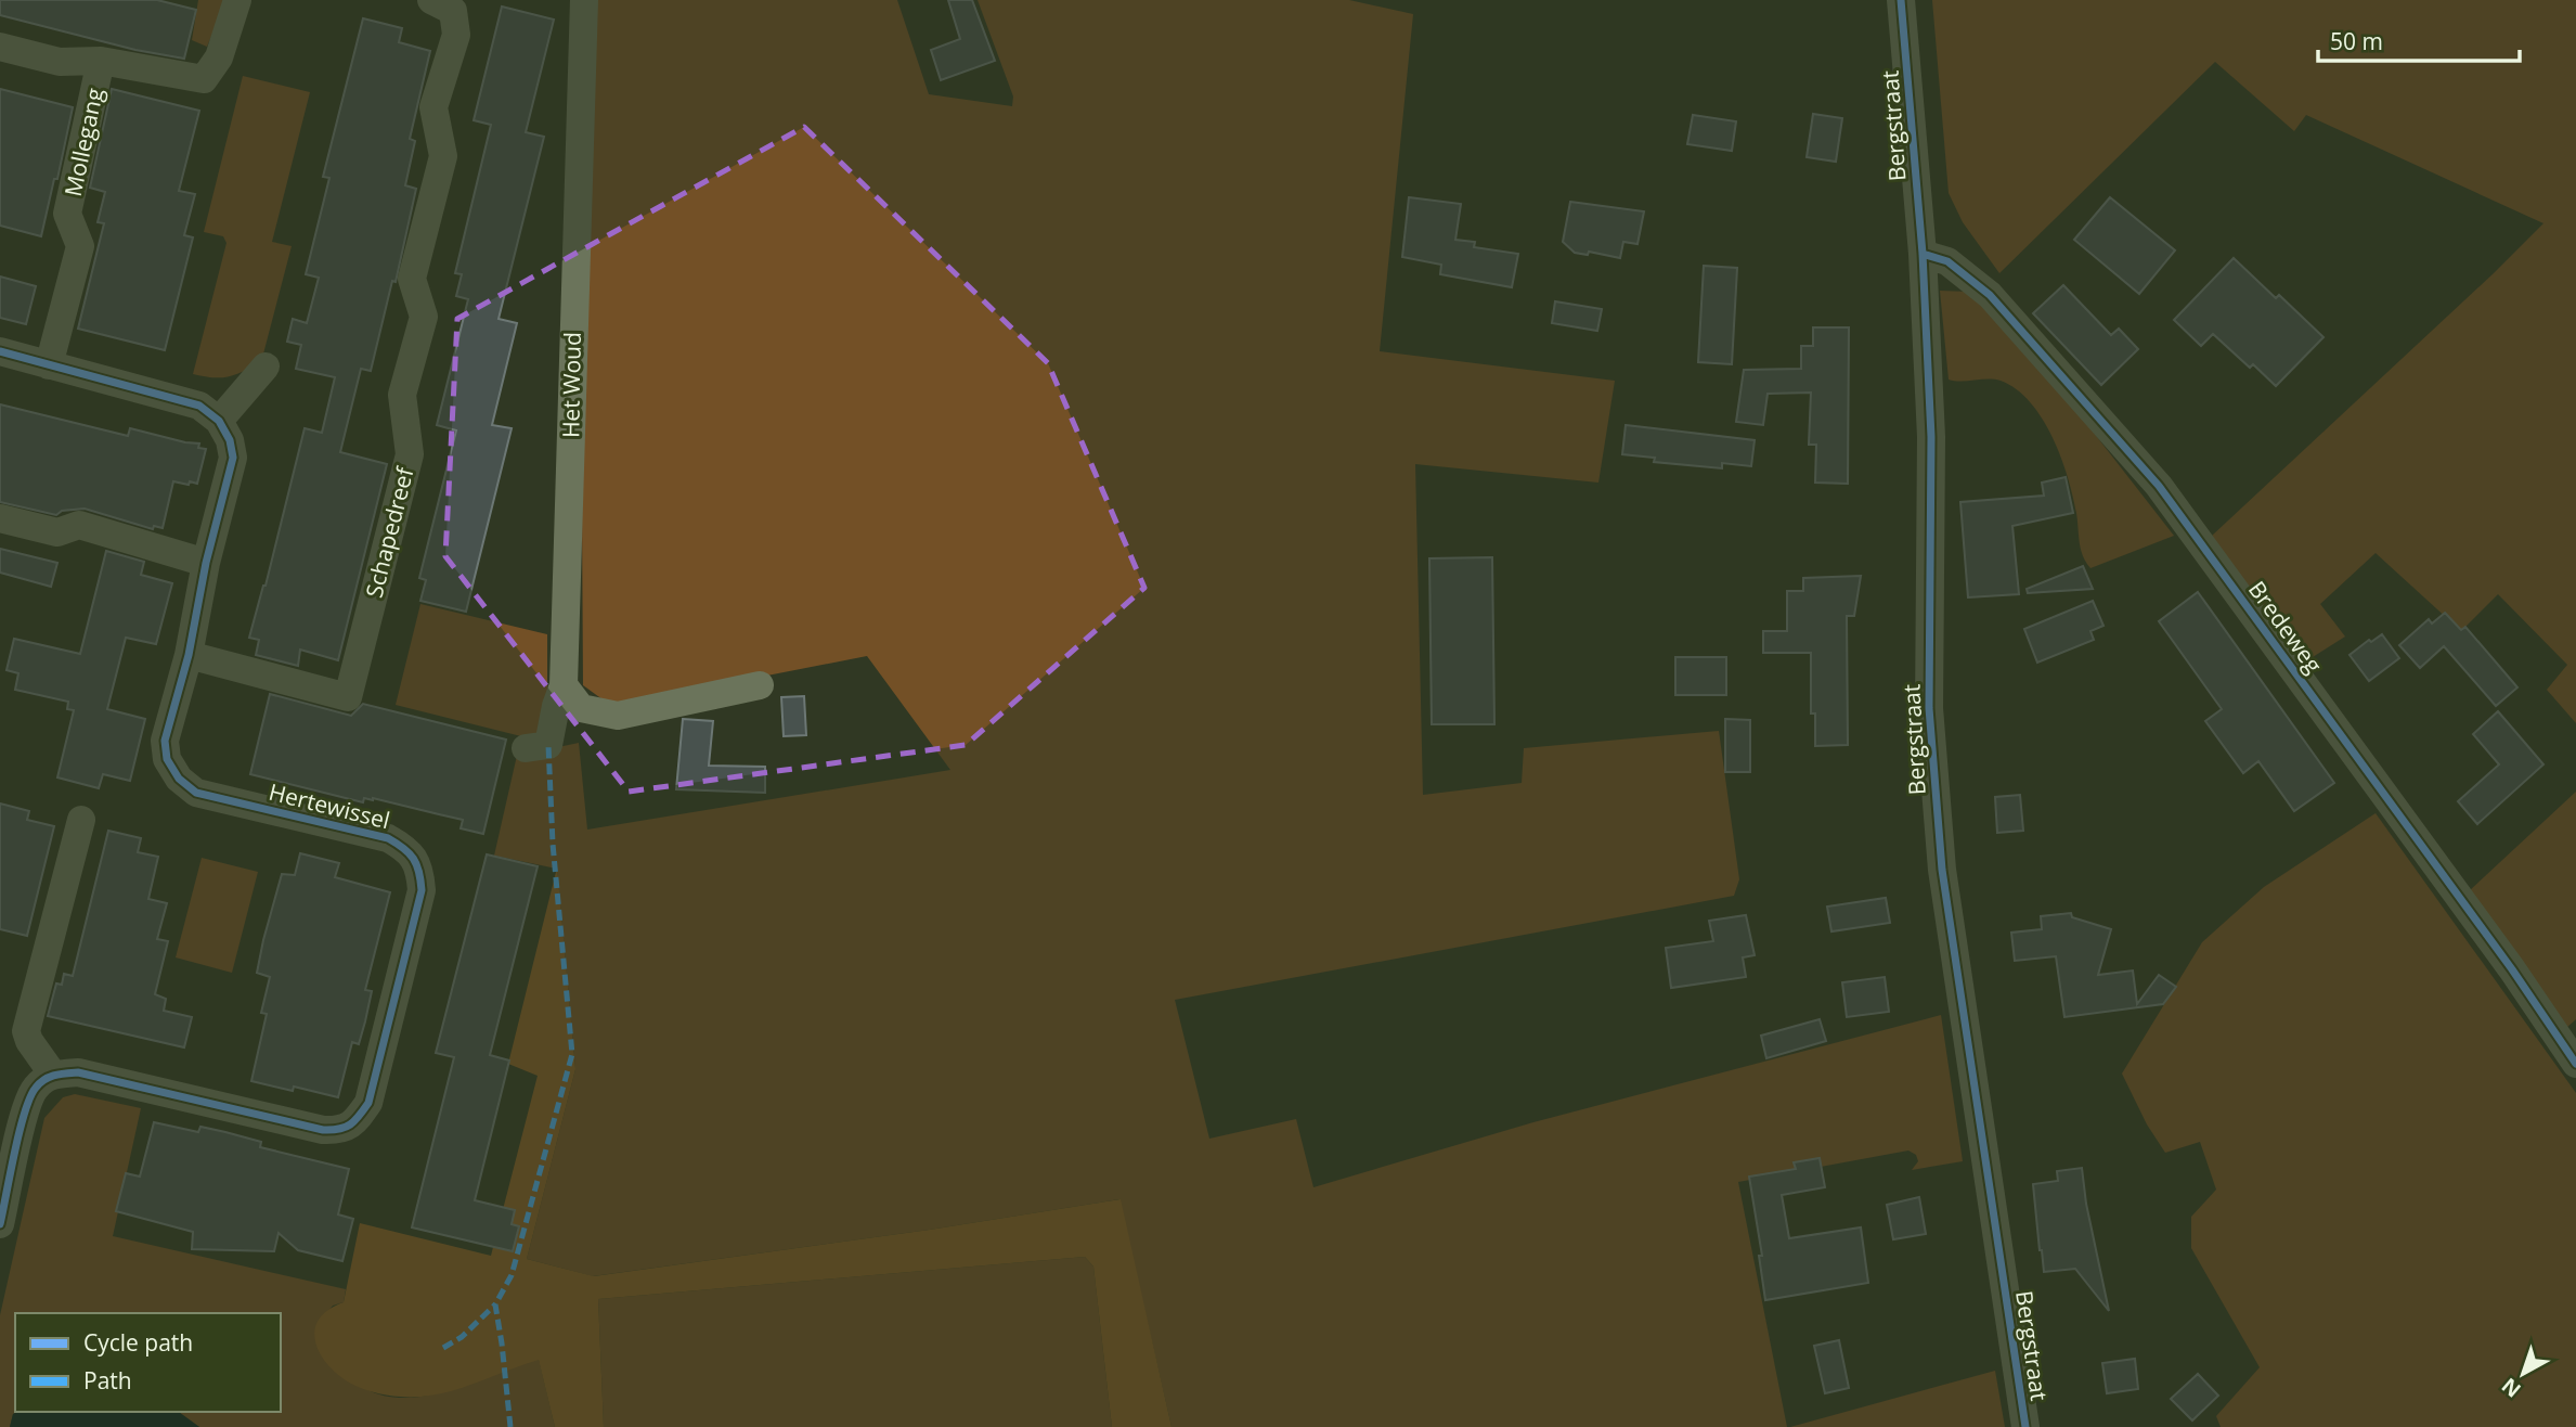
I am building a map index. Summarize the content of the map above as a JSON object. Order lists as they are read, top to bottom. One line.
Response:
{"streets":{"street":["Bergstraat","Mollegang","Het Woud","Schapedreef","Bredeweg","Hertewissel"]},"crossings":[["Bergstraat","Bredeweg"],["Schapedreef","Hertewissel"]],"legend":["Cycle path","Path"],"scale_bar":"50 m","north":"bottom left"}
